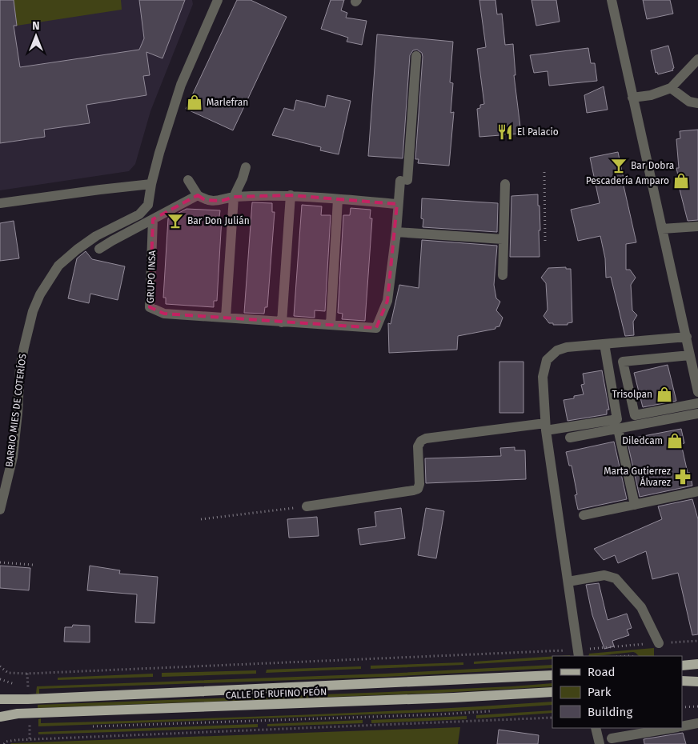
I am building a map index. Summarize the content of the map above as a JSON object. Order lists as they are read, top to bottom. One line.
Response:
{"streets":{"main road":["CALLE DE RUFINO PEÓN"],"street":["GRUPO INSA","BARRIO MIES DE COTERÍOS"]},"places":{"shop":["Marlefran","Pescadería Amparo","Trisolpan","Diledcam"],"restaurant":["El Palacio"],"bar":["Bar Dobra","Bar Don Julián"],"pharmacy":["Marta Gutierrez Álvarez"]},"legend":["Road","Park","Building"],"north":"top"}
